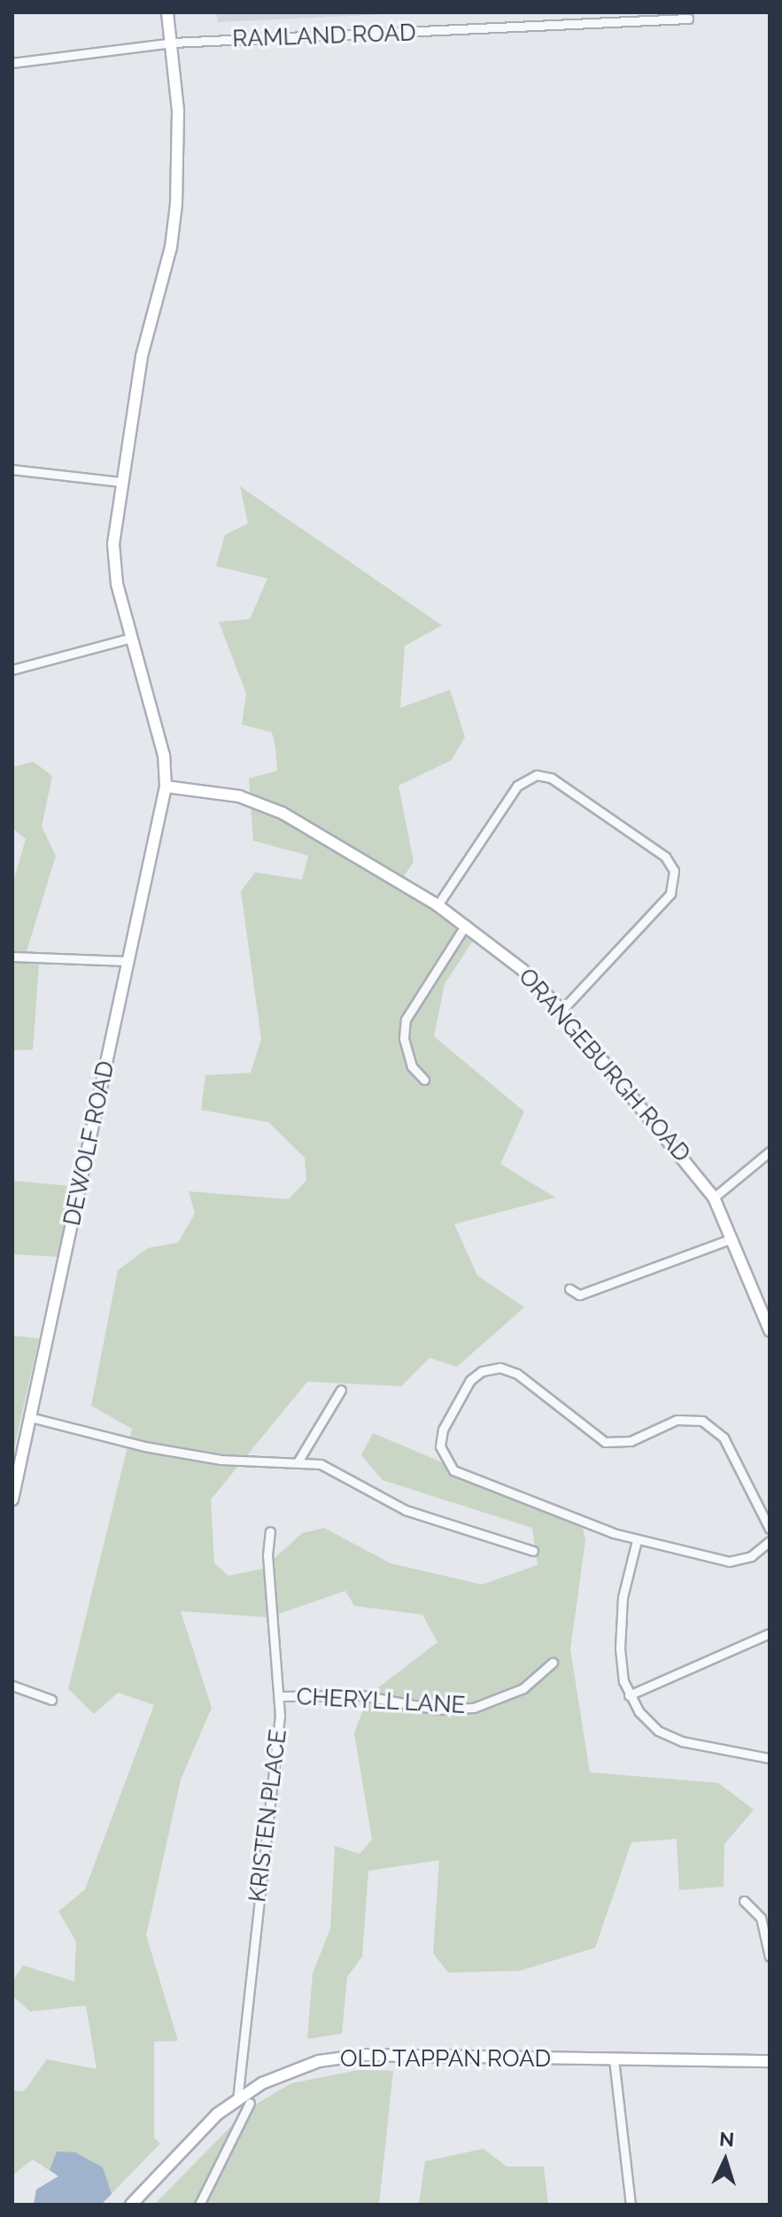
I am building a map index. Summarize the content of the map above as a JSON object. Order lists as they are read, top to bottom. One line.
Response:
{"streets":{"main road":["ORANGEBURGH ROAD","DEWOLF ROAD","OLD TAPPAN ROAD"],"street":["RAMLAND ROAD","CHERYLL LANE","KRISTEN PLACE"]},"crossings":[["ORANGEBURGH ROAD","DEWOLF ROAD"],["CHERYLL LANE","KRISTEN PLACE"],["KRISTEN PLACE","OLD TAPPAN ROAD"]],"north":"top"}
